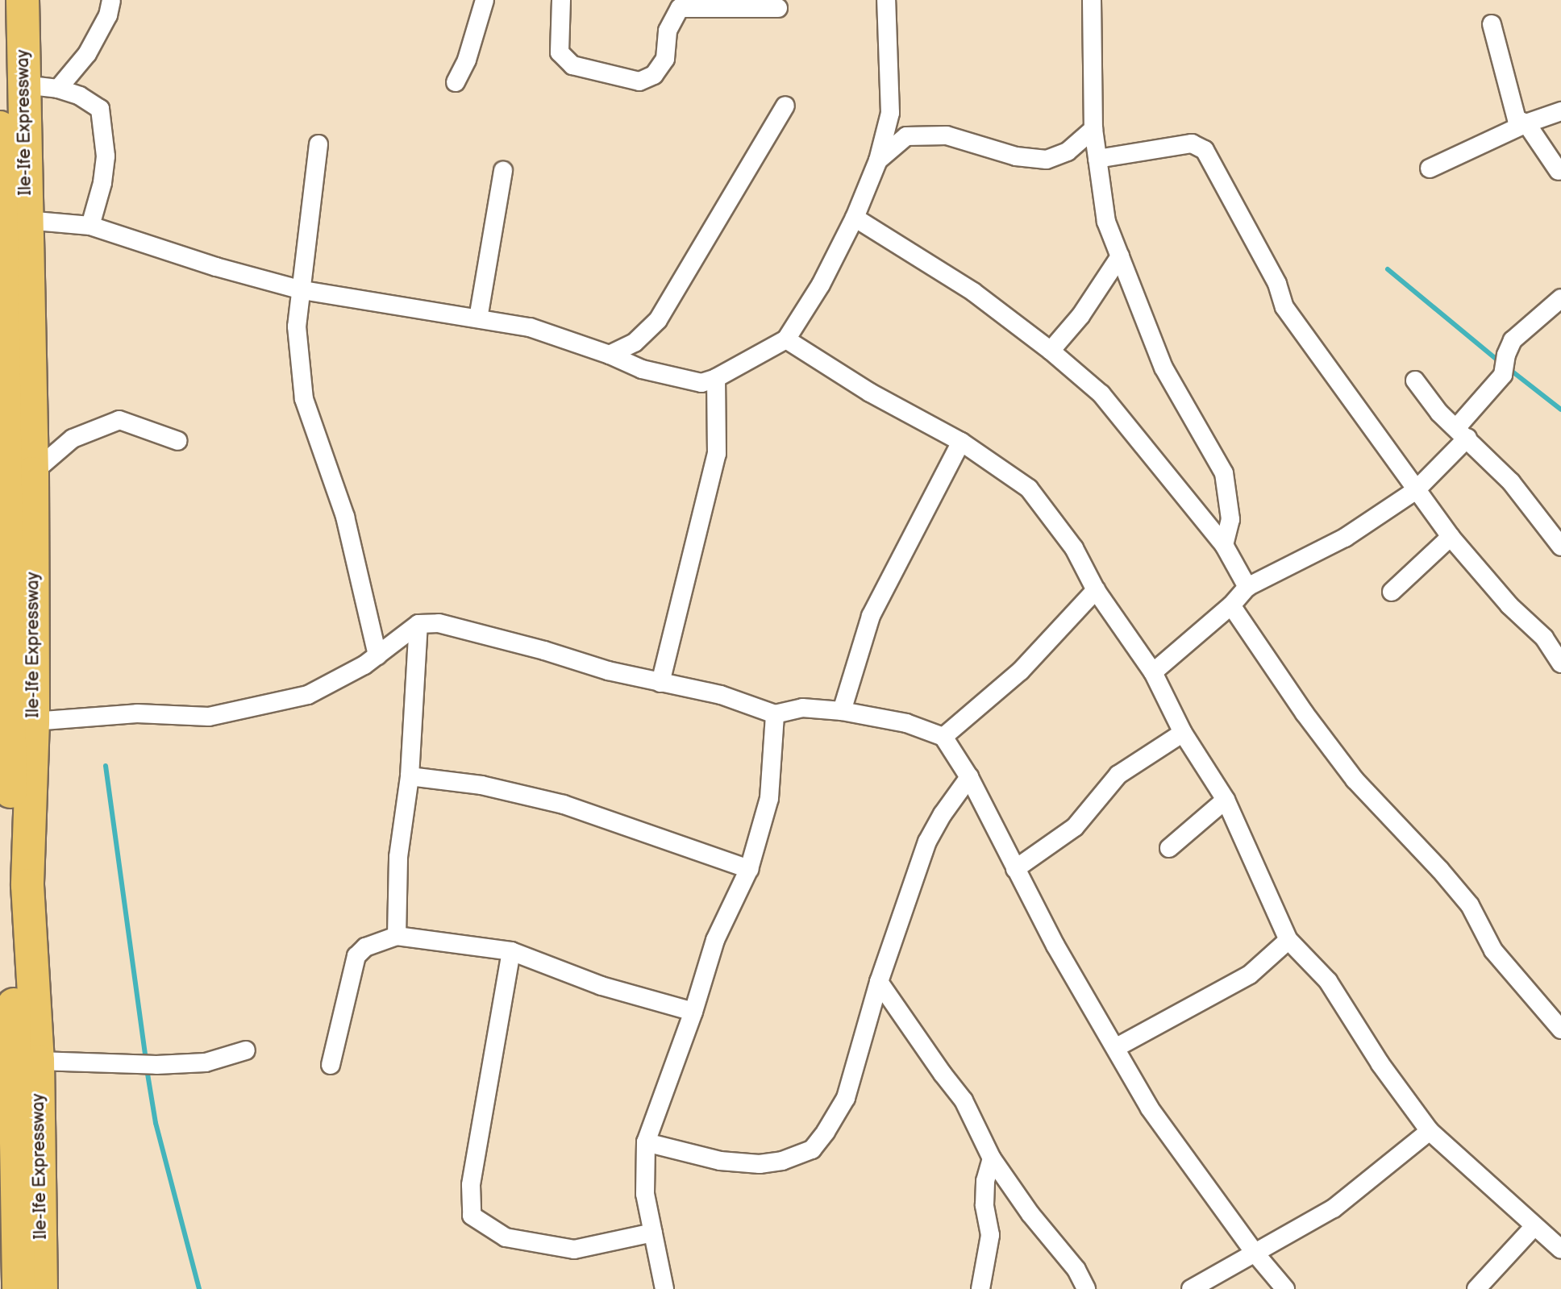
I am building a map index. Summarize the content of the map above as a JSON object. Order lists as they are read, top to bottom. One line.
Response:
{"streets":{"highway":["Ile-Ife Expressway"]}}
